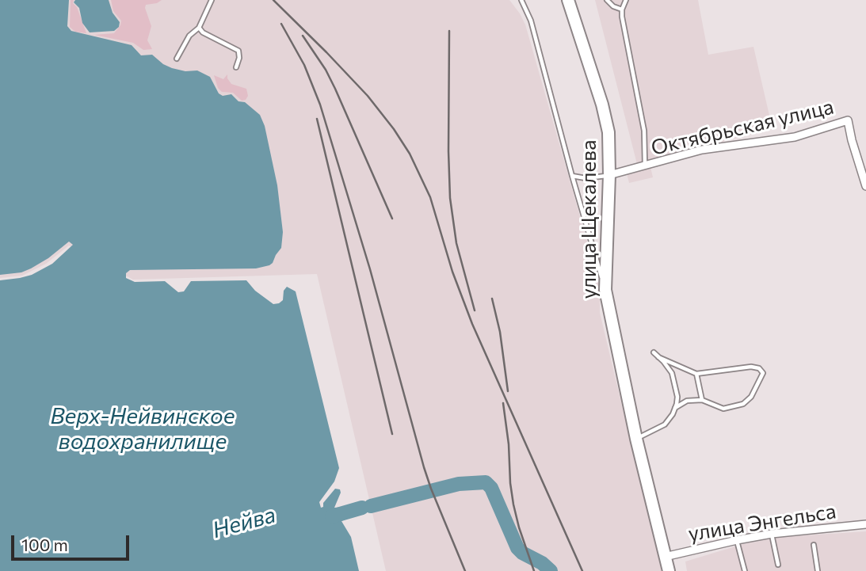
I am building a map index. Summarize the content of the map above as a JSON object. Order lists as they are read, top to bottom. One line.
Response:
{"streets":{"main road":["улица Щекалева"],"street":["Октябрьская улица","улица Энгельса"]},"crossings":[["Октябрьская улица","улица Щекалева"],["улица Щекалева","улица Энгельса"]],"water":["Верх-Нейвинское водохранилище","Нейва"],"scale_bar":"100 m"}
